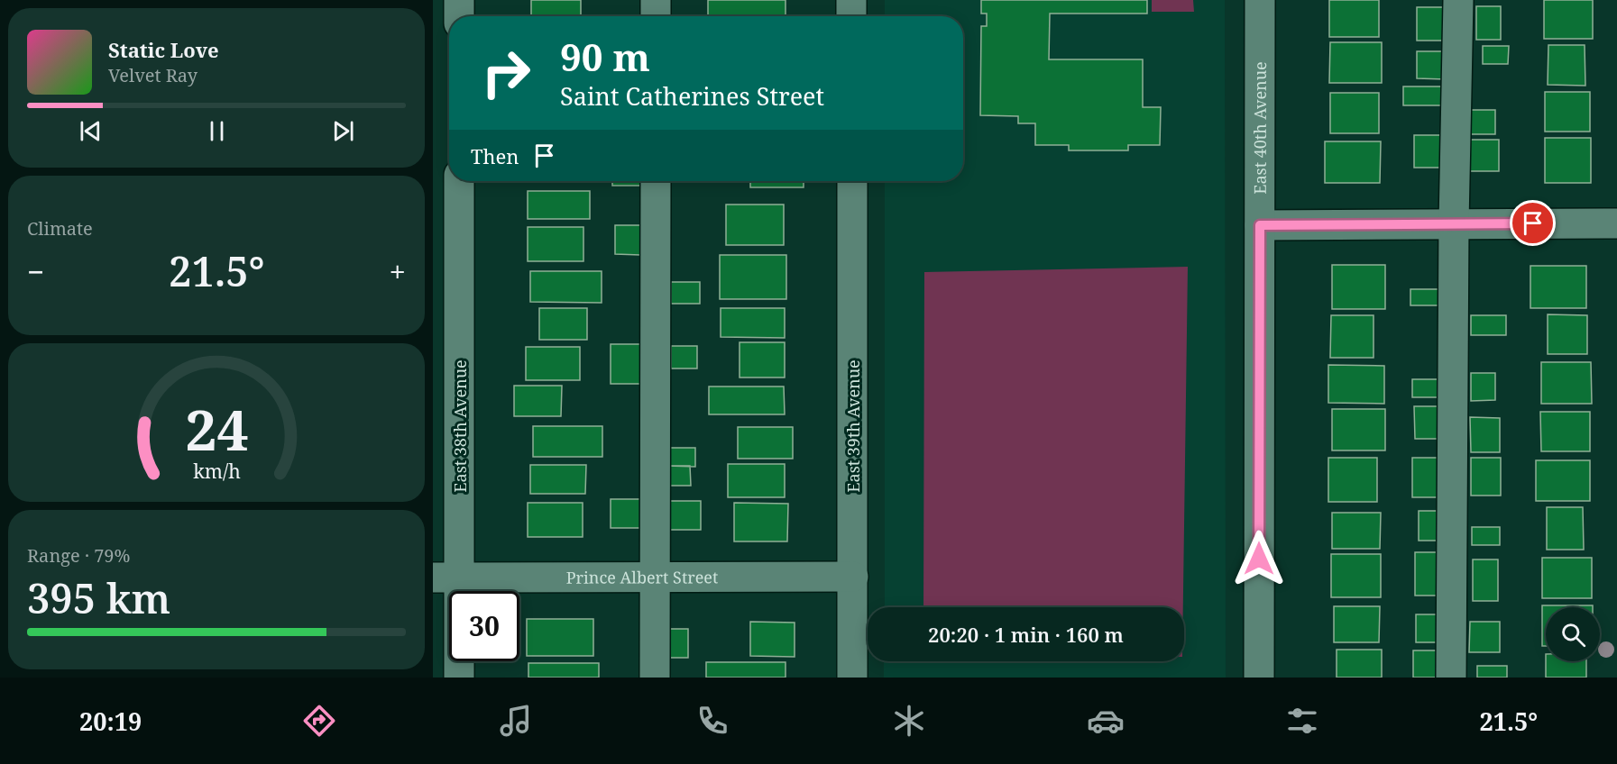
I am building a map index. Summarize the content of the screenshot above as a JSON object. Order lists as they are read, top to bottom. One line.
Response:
{"streets":{"street":["East 40th Avenue","East 38th Avenue","East 39th Avenue","Prince Albert Street"]},"crossings":[["East 38th Avenue","Prince Albert Street"],["East 39th Avenue","Prince Albert Street"]],"page":{"turn":["90 m","Saint Catherines Street"],"song":["Static Love","Velvet Ray"],"then":"Then","tile":["Climate",["Range · 79%","395 km"]],"heat":["−","21.5°","+"],"limit":"30","trip":"20:20 · 1 min · 160 m","tabs":["20:19","21.5°"],"gauge":["24","km/h"]}}
